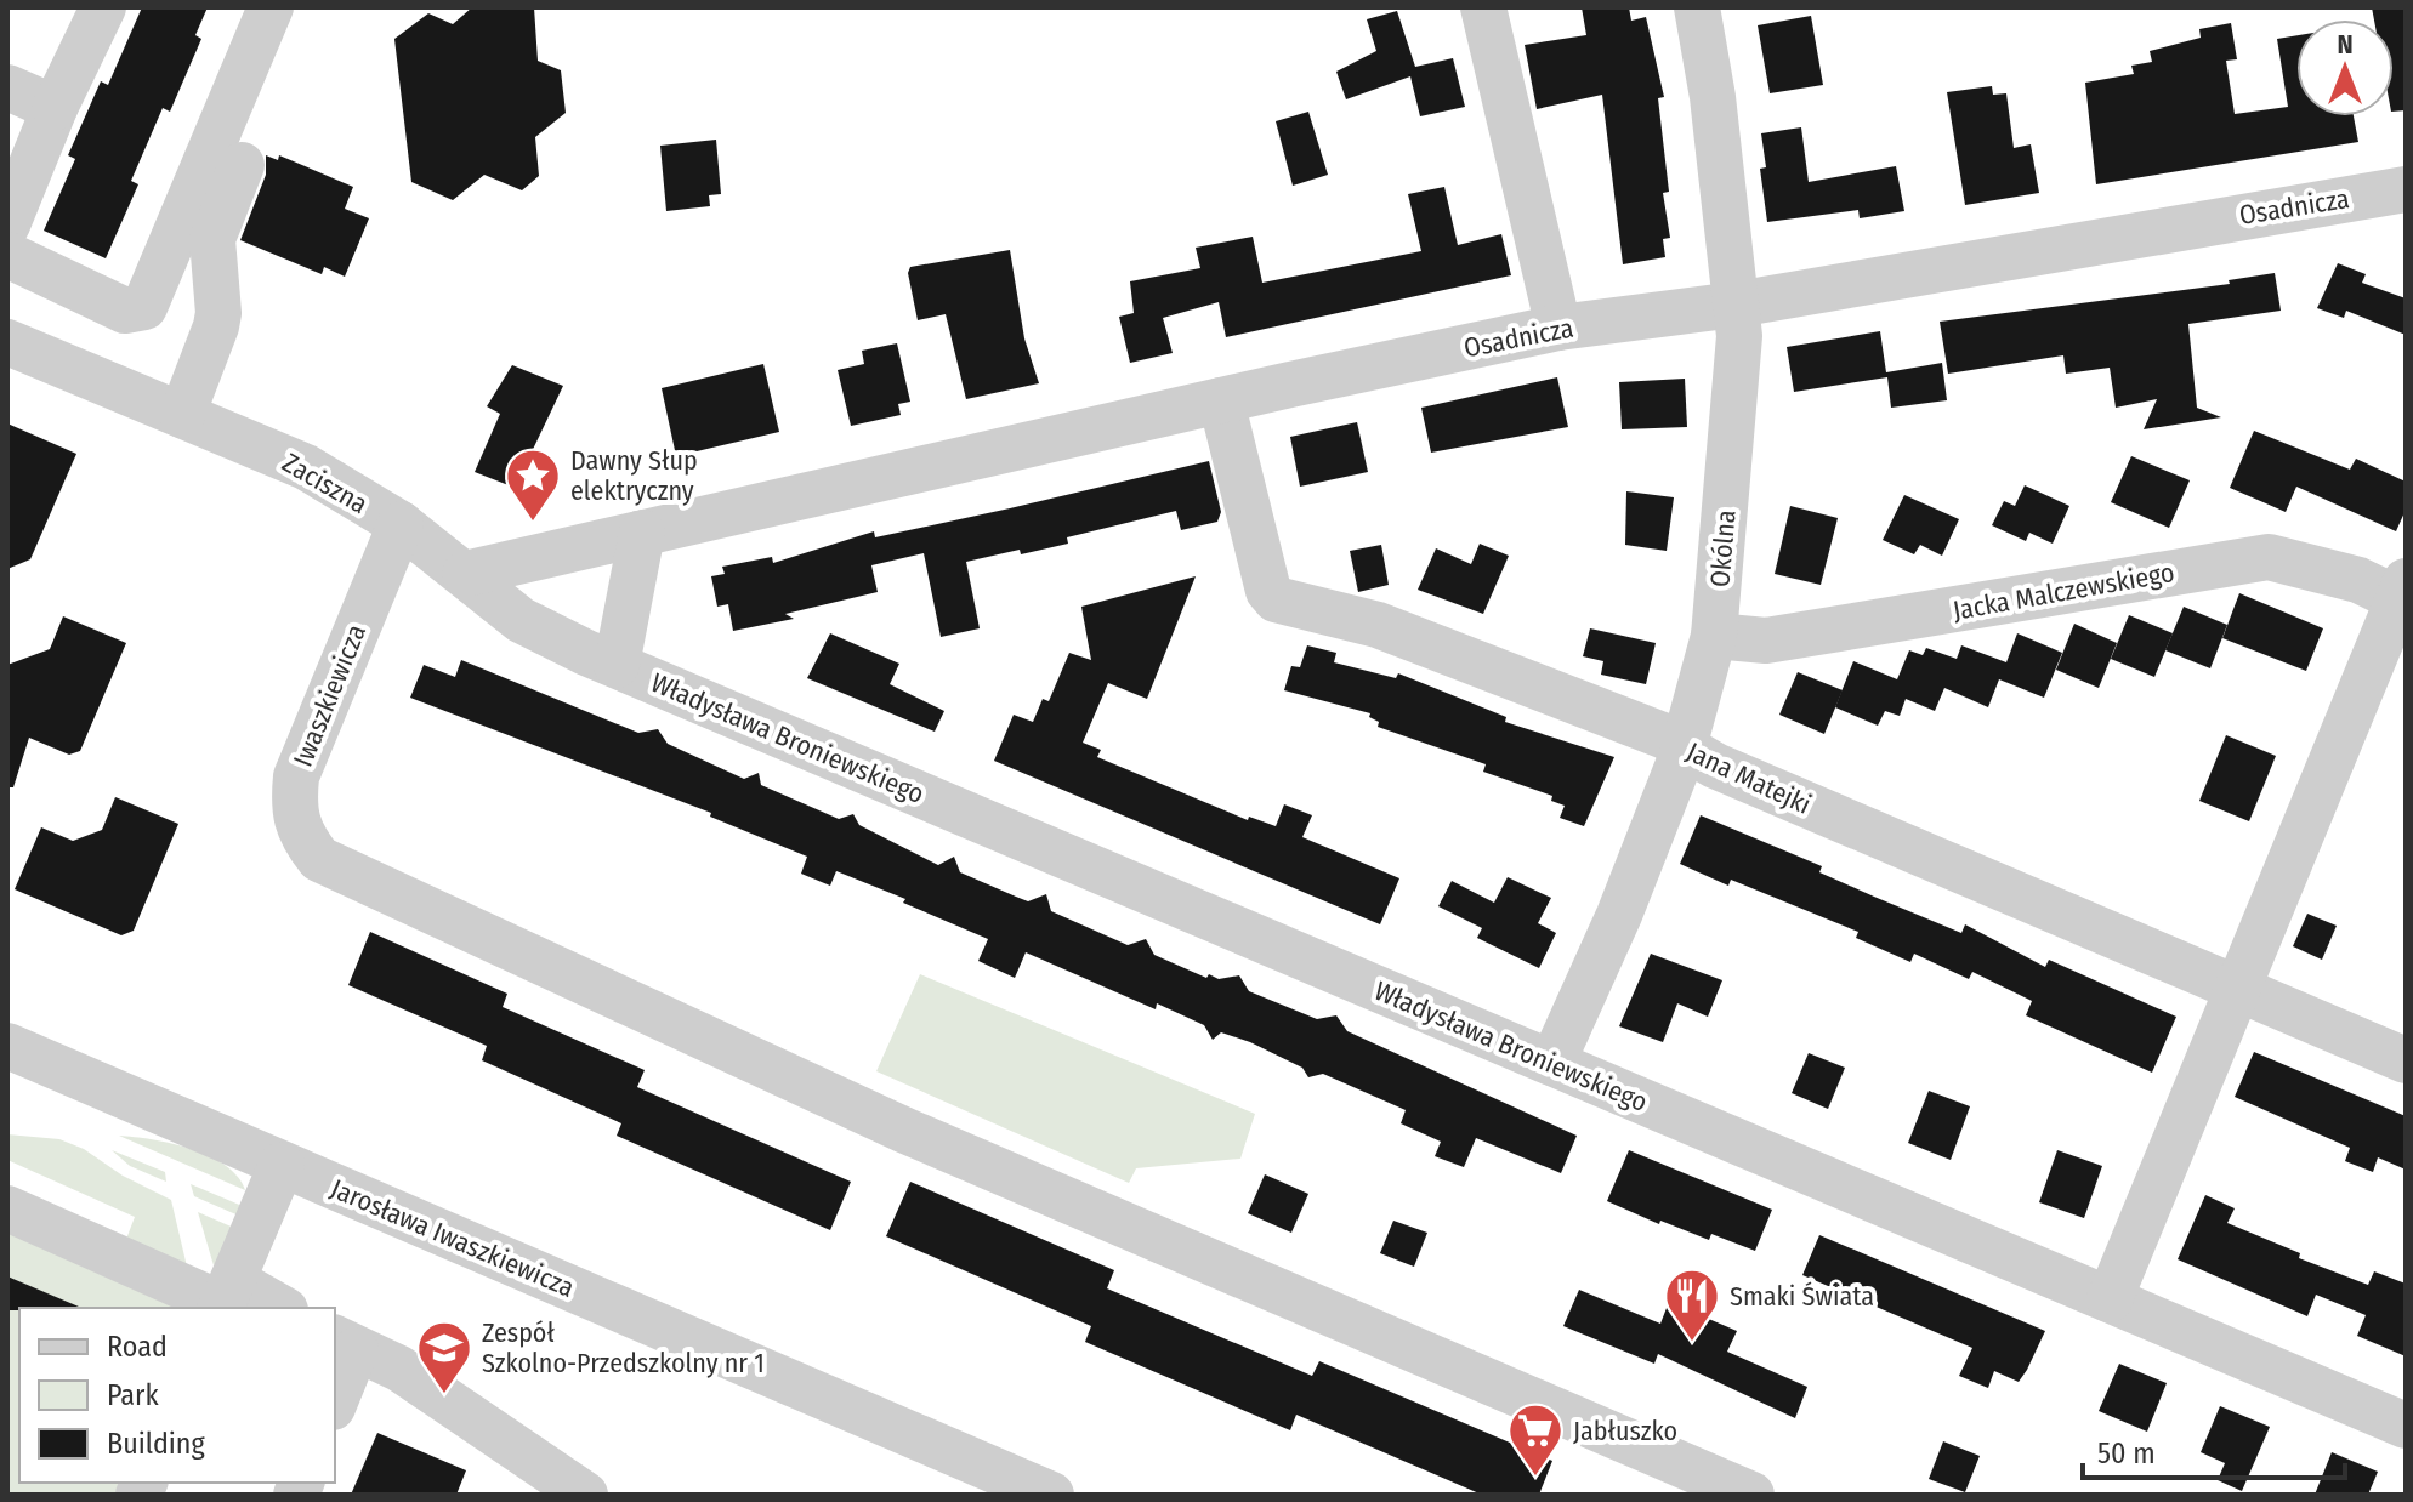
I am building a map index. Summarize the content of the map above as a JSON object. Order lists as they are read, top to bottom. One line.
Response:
{"streets":{"street":["Osadnicza","Zaciszna","Okólna","Jacka Malczewskiego","Iwaszkiewicza","Władysława Broniewskiego","Jana Matejki","Jarosława Iwaszkiewicza"]},"crossings":[["Osadnicza","Okólna"],["Osadnicza","Władysława Broniewskiego"],["Osadnicza","Jana Matejki"],["Zaciszna","Iwaszkiewicza"],["Zaciszna","Władysława Broniewskiego"],["Okólna","Jacka Malczewskiego"],["Okólna","Władysława Broniewskiego"],["Okólna","Jana Matejki"]],"places":{"place":["Dawny Słup elektryczny"],"restaurant":["Smaki Świata"],"school or university":["Zespół Szkolno-Przedszkolny nr 1"],"supermarket":["Jabłuszko"]},"legend":["Road","Park","Building"],"scale_bar":"50 m","north":"top"}
